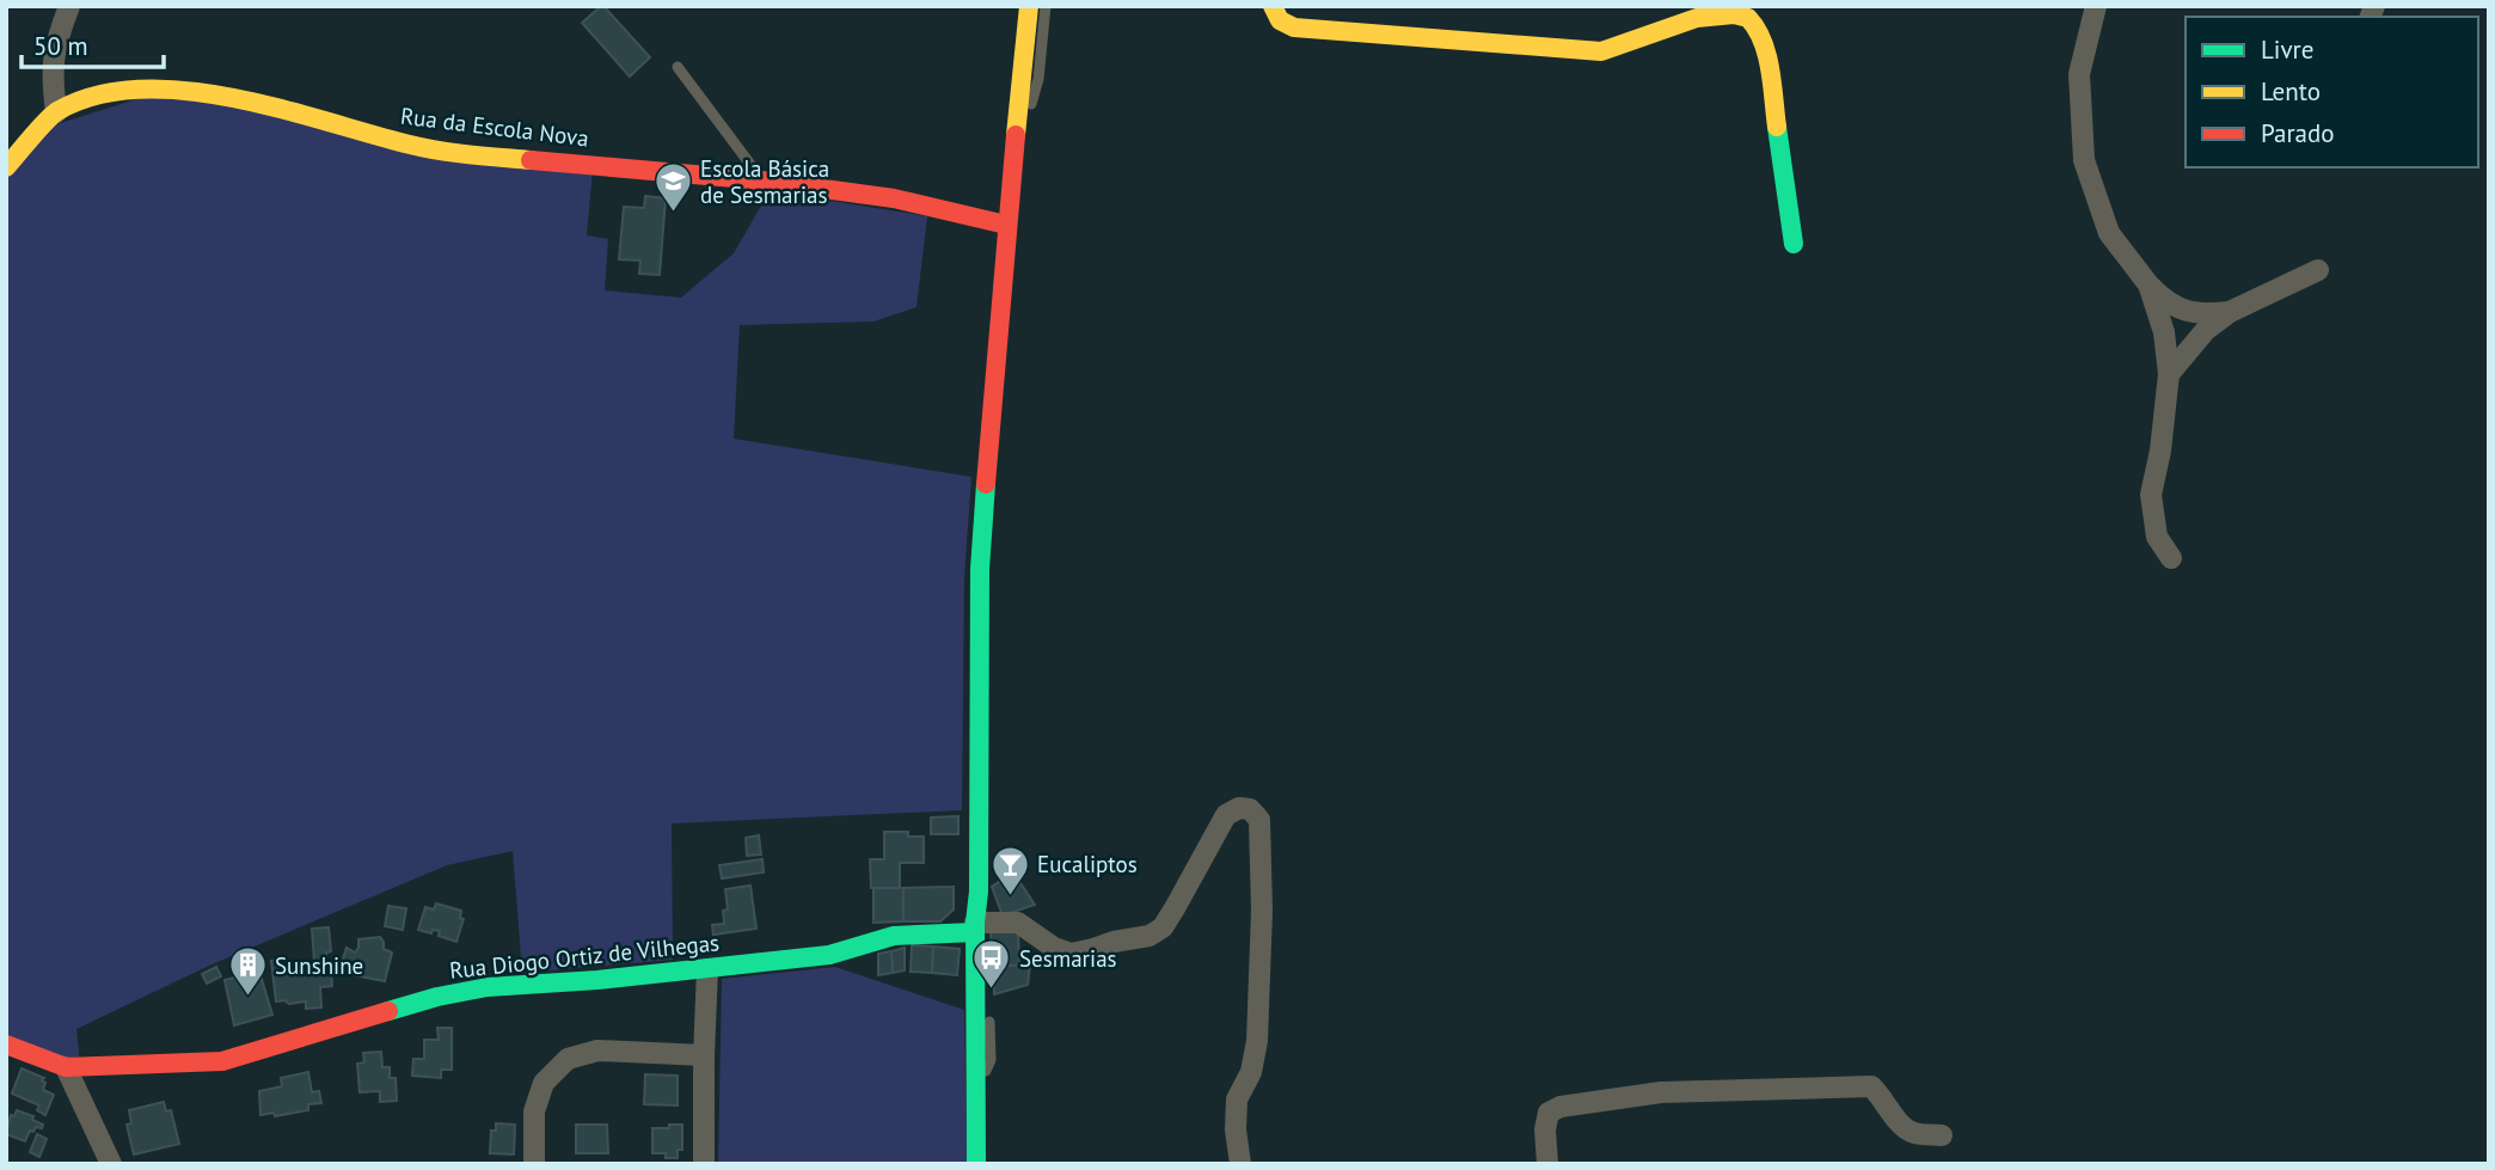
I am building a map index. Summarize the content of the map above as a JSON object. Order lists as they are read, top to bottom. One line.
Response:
{"streets":{"street":["Rua da Escola Nova","Rua Diogo Ortiz de Vilhegas"]},"places":{"school or university":["Escola Básica de Sesmarias"],"bar":["Eucaliptos"],"bus stop":["Sesmarias"],"building":["Sunshine"]},"legend":["Livre","Lento","Parado"],"scale_bar":"50 m"}
